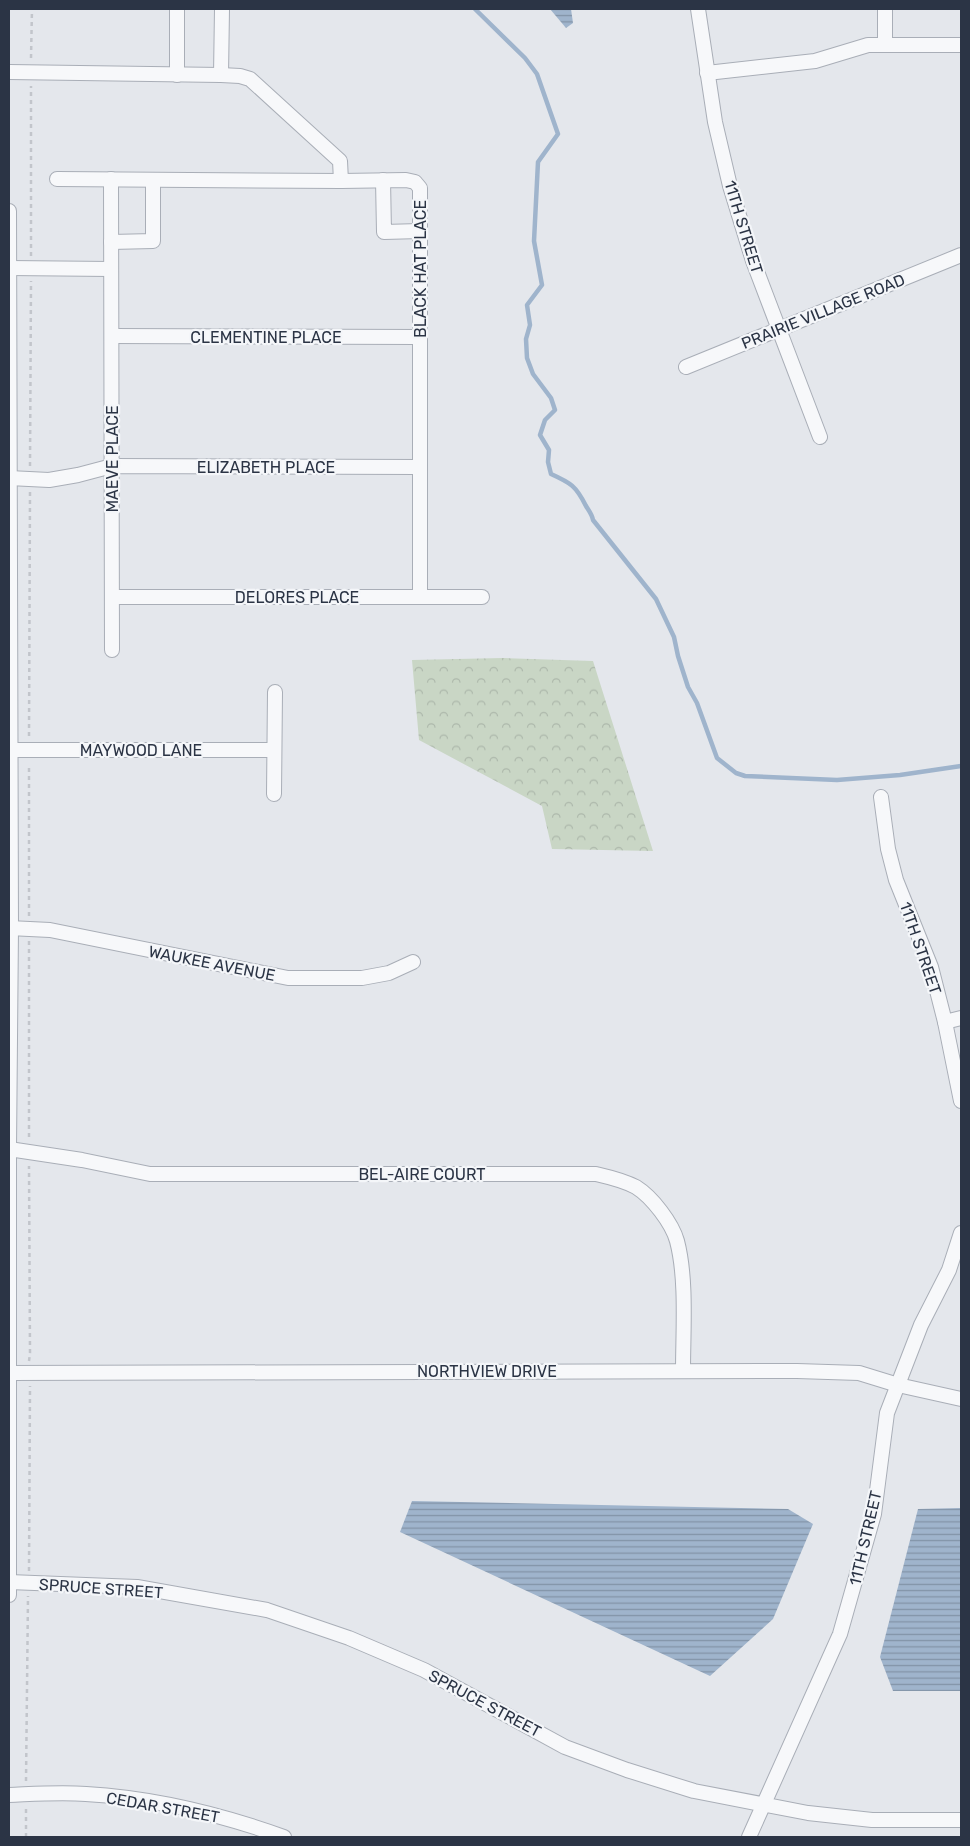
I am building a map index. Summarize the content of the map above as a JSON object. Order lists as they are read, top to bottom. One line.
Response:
{"streets":{"street":["11TH STREET","BLACK HAT PLACE","PRAIRIE VILLAGE ROAD","CLEMENTINE PLACE","MAEVE PLACE","ELIZABETH PLACE","DELORES PLACE","MAYWOOD LANE","WAUKEE AVENUE","BEL-AIRE COURT","NORTHVIEW DRIVE","SPRUCE STREET","CEDAR STREET"]},"crossings":[["11TH STREET","PRAIRIE VILLAGE ROAD"],["11TH STREET","NORTHVIEW DRIVE"],["11TH STREET","SPRUCE STREET"],["BLACK HAT PLACE","CLEMENTINE PLACE"],["BLACK HAT PLACE","MAEVE PLACE"],["BLACK HAT PLACE","ELIZABETH PLACE"],["BLACK HAT PLACE","DELORES PLACE"],["CLEMENTINE PLACE","MAEVE PLACE"],["MAEVE PLACE","ELIZABETH PLACE"],["MAEVE PLACE","DELORES PLACE"],["BEL-AIRE COURT","NORTHVIEW DRIVE"]]}
